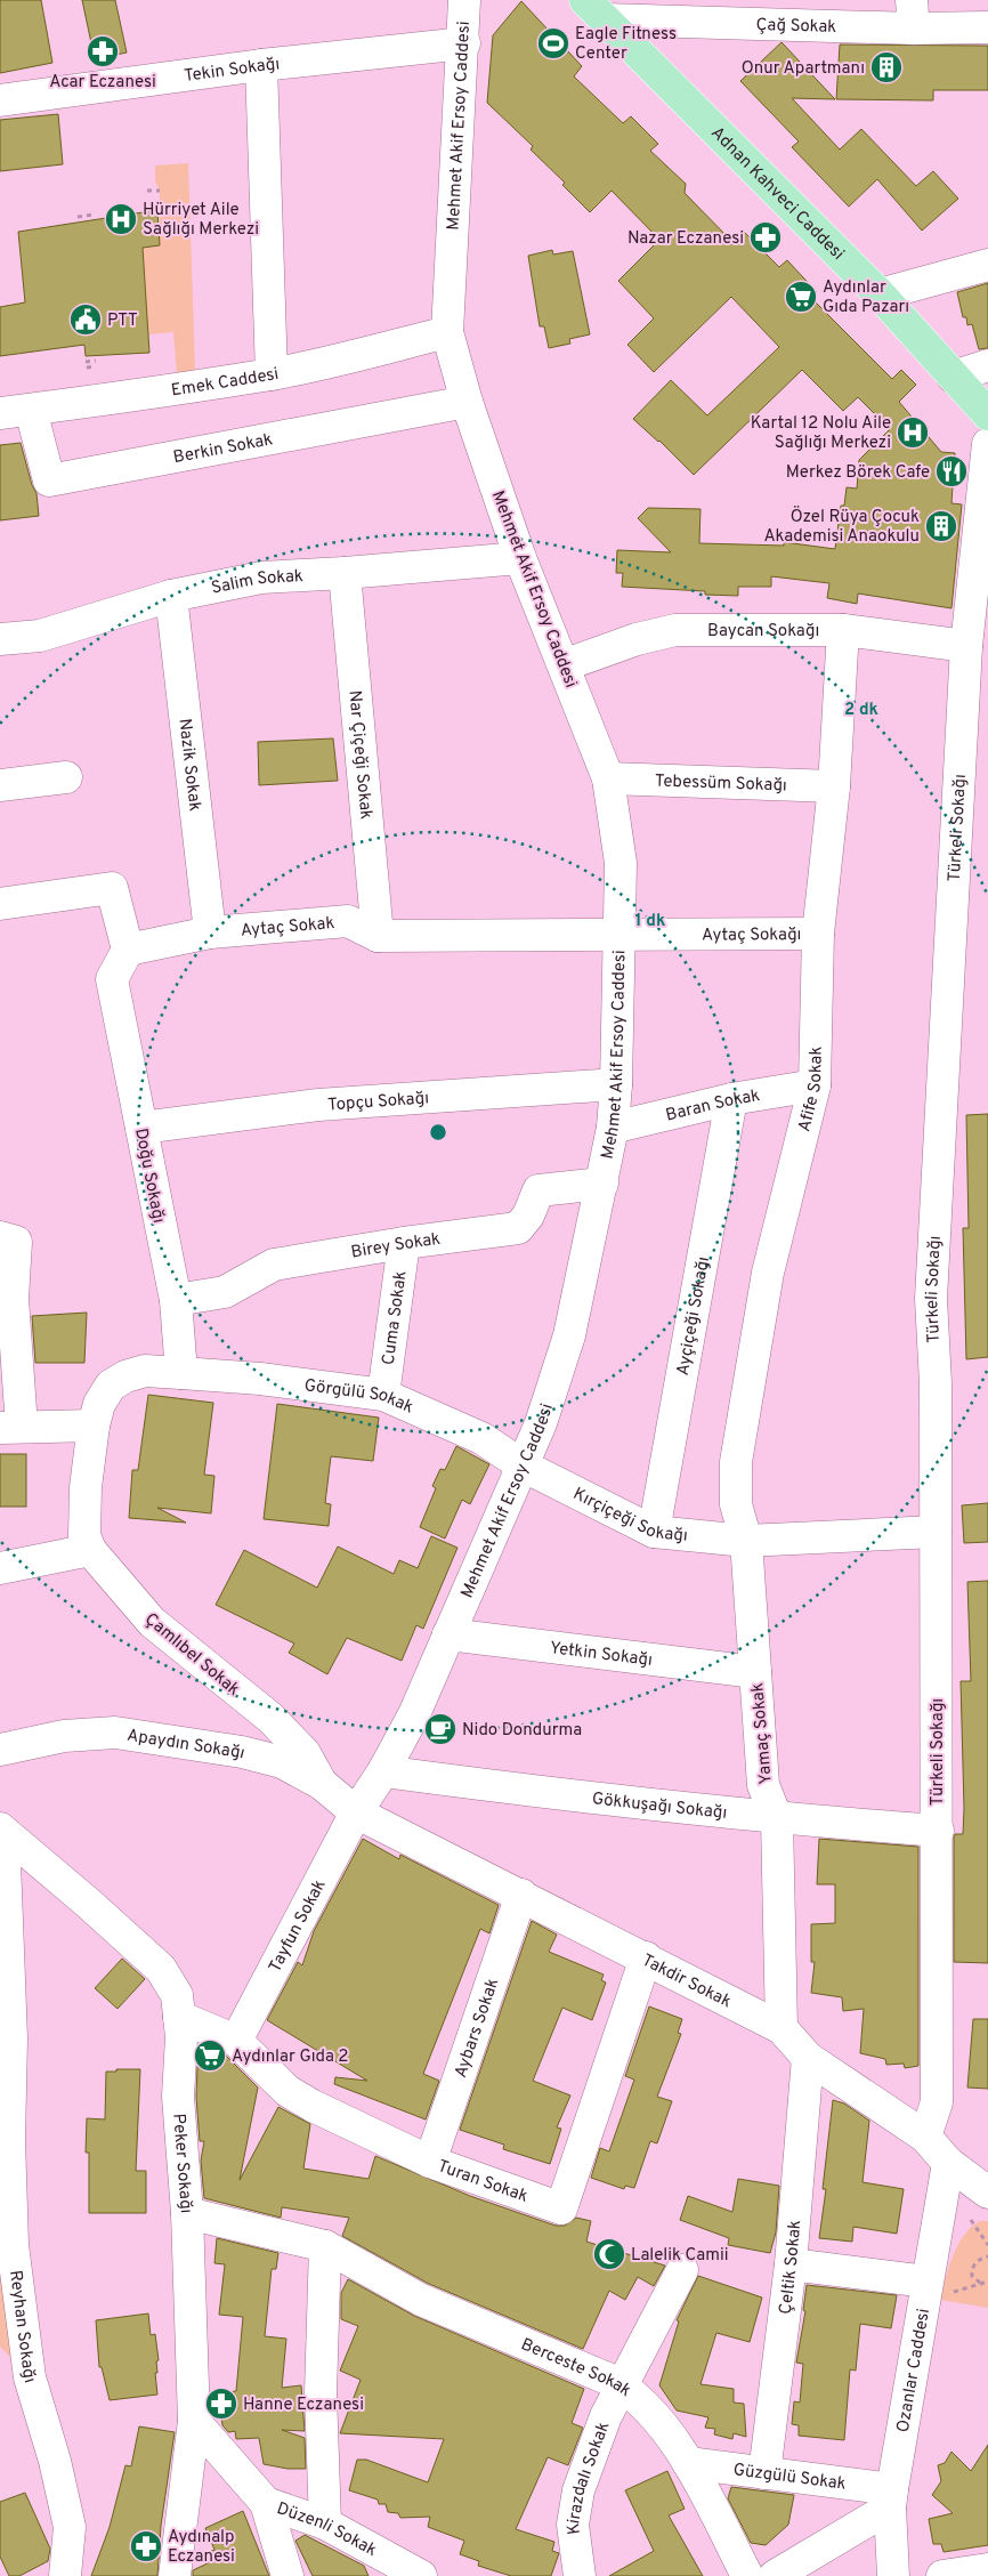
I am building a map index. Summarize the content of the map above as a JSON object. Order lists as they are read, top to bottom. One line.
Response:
{"streets":{"main road":["Adnan Kahveci Caddesi"],"street":["Çağ Sokak","Tekin Sokağı","Mehmet Akif Ersoy Caddesi","Emek Caddesi","Berkin Sokak","Salim Sokak","Baycan Sokağı","Nar Çiçeği Sokak","Nazik Sokak","Tebessüm Sokağı","Türkeli Sokağı","Aytaç Sokak","Aytaç Sokağı","Afife Sokak","Topçu Sokağı","Baran Sokak","Doğu Sokağı","Birey Sokak","Ayçiçeği Sokağı","Cuma Sokak","Görgülü Sokak","Kırçiçeği Sokağı","Yetkin Sokağı","Çamlıbel Sokak","Yamaç Sokak","Apaydın Sokağı","Gökkuşağı Sokağı","Tayfun Sokak","Takdir Sokak","Aybars Sokak","Peker Sokağı","Turan Sokak","Çeltik Sokak","Reyhan Sokağı","Berceste Sokak","Ozanlar Caddesi","Güzgülü Sokak","Kirazdalı Sokak","Düzenli Sokak"]},"crossings":[["Çağ Sokak","Adnan Kahveci Caddesi"],["Tekin Sokağı","Mehmet Akif Ersoy Caddesi"],["Mehmet Akif Ersoy Caddesi","Emek Caddesi"],["Mehmet Akif Ersoy Caddesi","Berkin Sokak"],["Mehmet Akif Ersoy Caddesi","Salim Sokak"],["Mehmet Akif Ersoy Caddesi","Baycan Sokağı"],["Mehmet Akif Ersoy Caddesi","Tebessüm Sokağı"],["Mehmet Akif Ersoy Caddesi","Aytaç Sokak"],["Mehmet Akif Ersoy Caddesi","Aytaç Sokağı"],["Mehmet Akif Ersoy Caddesi","Topçu Sokağı"],["Mehmet Akif Ersoy Caddesi","Baran Sokak"],["Mehmet Akif Ersoy Caddesi","Birey Sokak"],["Mehmet Akif Ersoy Caddesi","Görgülü Sokak"],["Mehmet Akif Ersoy Caddesi","Kırçiçeği Sokağı"],["Mehmet Akif Ersoy Caddesi","Yetkin Sokağı"],["Mehmet Akif Ersoy Caddesi","Apaydın Sokağı"],["Mehmet Akif Ersoy Caddesi","Gökkuşağı Sokağı"],["Mehmet Akif Ersoy Caddesi","Tayfun Sokak"],["Mehmet Akif Ersoy Caddesi","Takdir Sokak"],["Emek Caddesi","Berkin Sokak"],["Salim Sokak","Nar Çiçeği Sokak"],["Salim Sokak","Nazik Sokak"],["Baycan Sokağı","Türkeli Sokağı"],["Baycan Sokağı","Afife Sokak"],["Nar Çiçeği Sokak","Aytaç Sokak"],["Nazik Sokak","Aytaç Sokak"],["Tebessüm Sokağı","Afife Sokak"],["Türkeli Sokağı","Kırçiçeği Sokağı"],["Türkeli Sokağı","Gökkuşağı Sokağı"],["Türkeli Sokağı","Takdir Sokak"],["Aytaç Sokak","Aytaç Sokağı"],["Aytaç Sokak","Doğu Sokağı"],["Aytaç Sokağı","Afife Sokak"],["Afife Sokak","Baran Sokak"],["Afife Sokak","Kırçiçeği Sokağı"],["Afife Sokak","Yamaç Sokak"],["Topçu Sokağı","Doğu Sokağı"],["Baran Sokak","Ayçiçeği Sokağı"],["Doğu Sokağı","Birey Sokak"],["Doğu Sokağı","Görgülü Sokak"],["Doğu Sokağı","Çamlıbel Sokak"],["Birey Sokak","Cuma Sokak"],["Ayçiçeği Sokağı","Kırçiçeği Sokağı"],["Cuma Sokak","Görgülü Sokak"],["Görgülü Sokak","Kırçiçeği Sokağı"],["Görgülü Sokak","Çamlıbel Sokak"],["Kırçiçeği Sokağı","Yamaç Sokak"],["Yetkin Sokağı","Yamaç Sokak"],["Çamlıbel Sokak","Apaydın Sokağı"],["Yamaç Sokak","Gökkuşağı Sokağı"],["Yamaç Sokak","Takdir Sokak"],["Apaydın Sokağı","Tayfun Sokak"],["Apaydın Sokağı","Takdir Sokak"],["Tayfun Sokak","Takdir Sokak"],["Tayfun Sokak","Turan Sokak"],["Takdir Sokak","Aybars Sokak"],["Takdir Sokak","Turan Sokak"],["Takdir Sokak","Çeltik Sokak"],["Takdir Sokak","Ozanlar Caddesi"],["Aybars Sokak","Turan Sokak"],["Peker Sokağı","Turan Sokak"],["Peker Sokağı","Reyhan Sokağı"],["Peker Sokağı","Berceste Sokak"],["Peker Sokağı","Düzenli Sokak"],["Çeltik Sokak","Güzgülü Sokak"],["Berceste Sokak","Güzgülü Sokak"],["Berceste Sokak","Kirazdalı Sokak"],["Ozanlar Caddesi","Güzgülü Sokak"]],"places":{"sports":["Eagle Fitness Center"],"pharmacy":["Acar Eczanesi","Nazar Eczanesi","Hanne Eczanesi","Aydınalp Eczanesi"],"building":["Onur Apartmanı","Özel Rüya Çocuk Akademisi Anaokulu"],"hospital":["Hürriyet Aile Sağlığı Merkezi","Kartal 12 Nolu Aile Sağlığı Merkezi"],"supermarket":["Aydınlar Gıda Pazarı","Aydınlar Gıda 2"],"public building":["PTT"],"restaurant":["Merkez Börek Cafe"],"cafe":["Nido Dondurma"],"mosque":["Lalelik Camii"]},"rings":["2 dk","1 dk"]}
